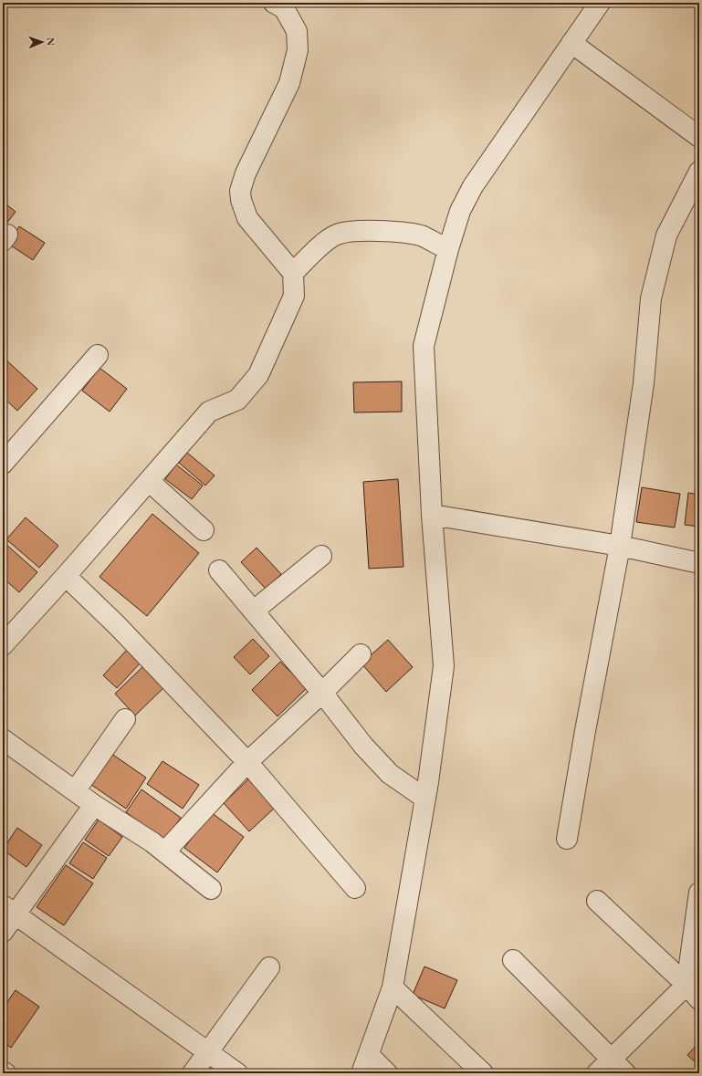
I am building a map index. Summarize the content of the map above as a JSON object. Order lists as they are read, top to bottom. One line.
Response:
{"north":"right"}
